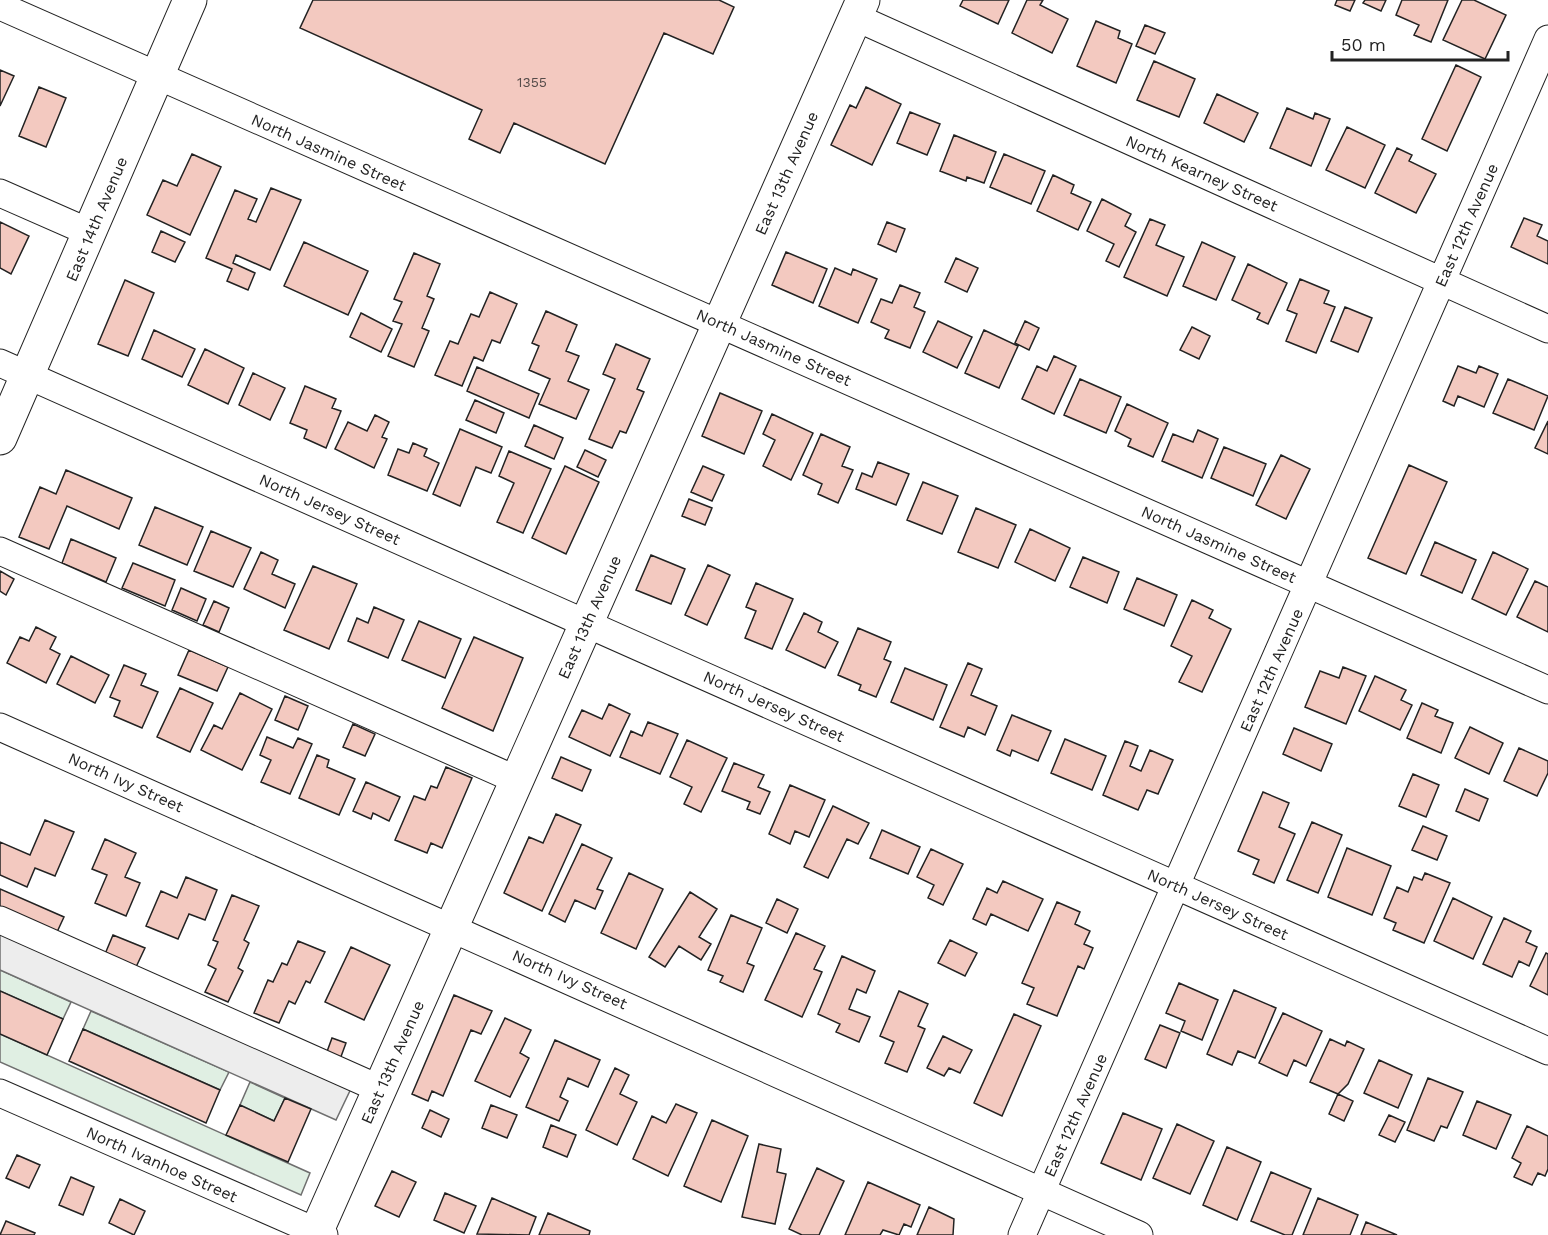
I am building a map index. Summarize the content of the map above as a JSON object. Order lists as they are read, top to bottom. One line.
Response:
{"streets":{"main road":["East 13th Avenue","East 14th Avenue"],"street":["North Jasmine Street","North Kearney Street","East 12th Avenue","North Jersey Street","North Ivy Street","North Ivanhoe Street"]},"crossings":[["North Jasmine Street","East 13th Avenue"],["North Jasmine Street","East 14th Avenue"],["North Jasmine Street","East 12th Avenue"],["East 13th Avenue","North Kearney Street"],["East 13th Avenue","North Jersey Street"],["East 13th Avenue","North Ivy Street"],["East 13th Avenue","North Ivanhoe Street"],["North Kearney Street","East 12th Avenue"],["East 14th Avenue","North Jersey Street"],["East 12th Avenue","North Jersey Street"],["East 12th Avenue","North Ivy Street"]],"house_numbers":["1355"],"scale_bar":"50 m"}
